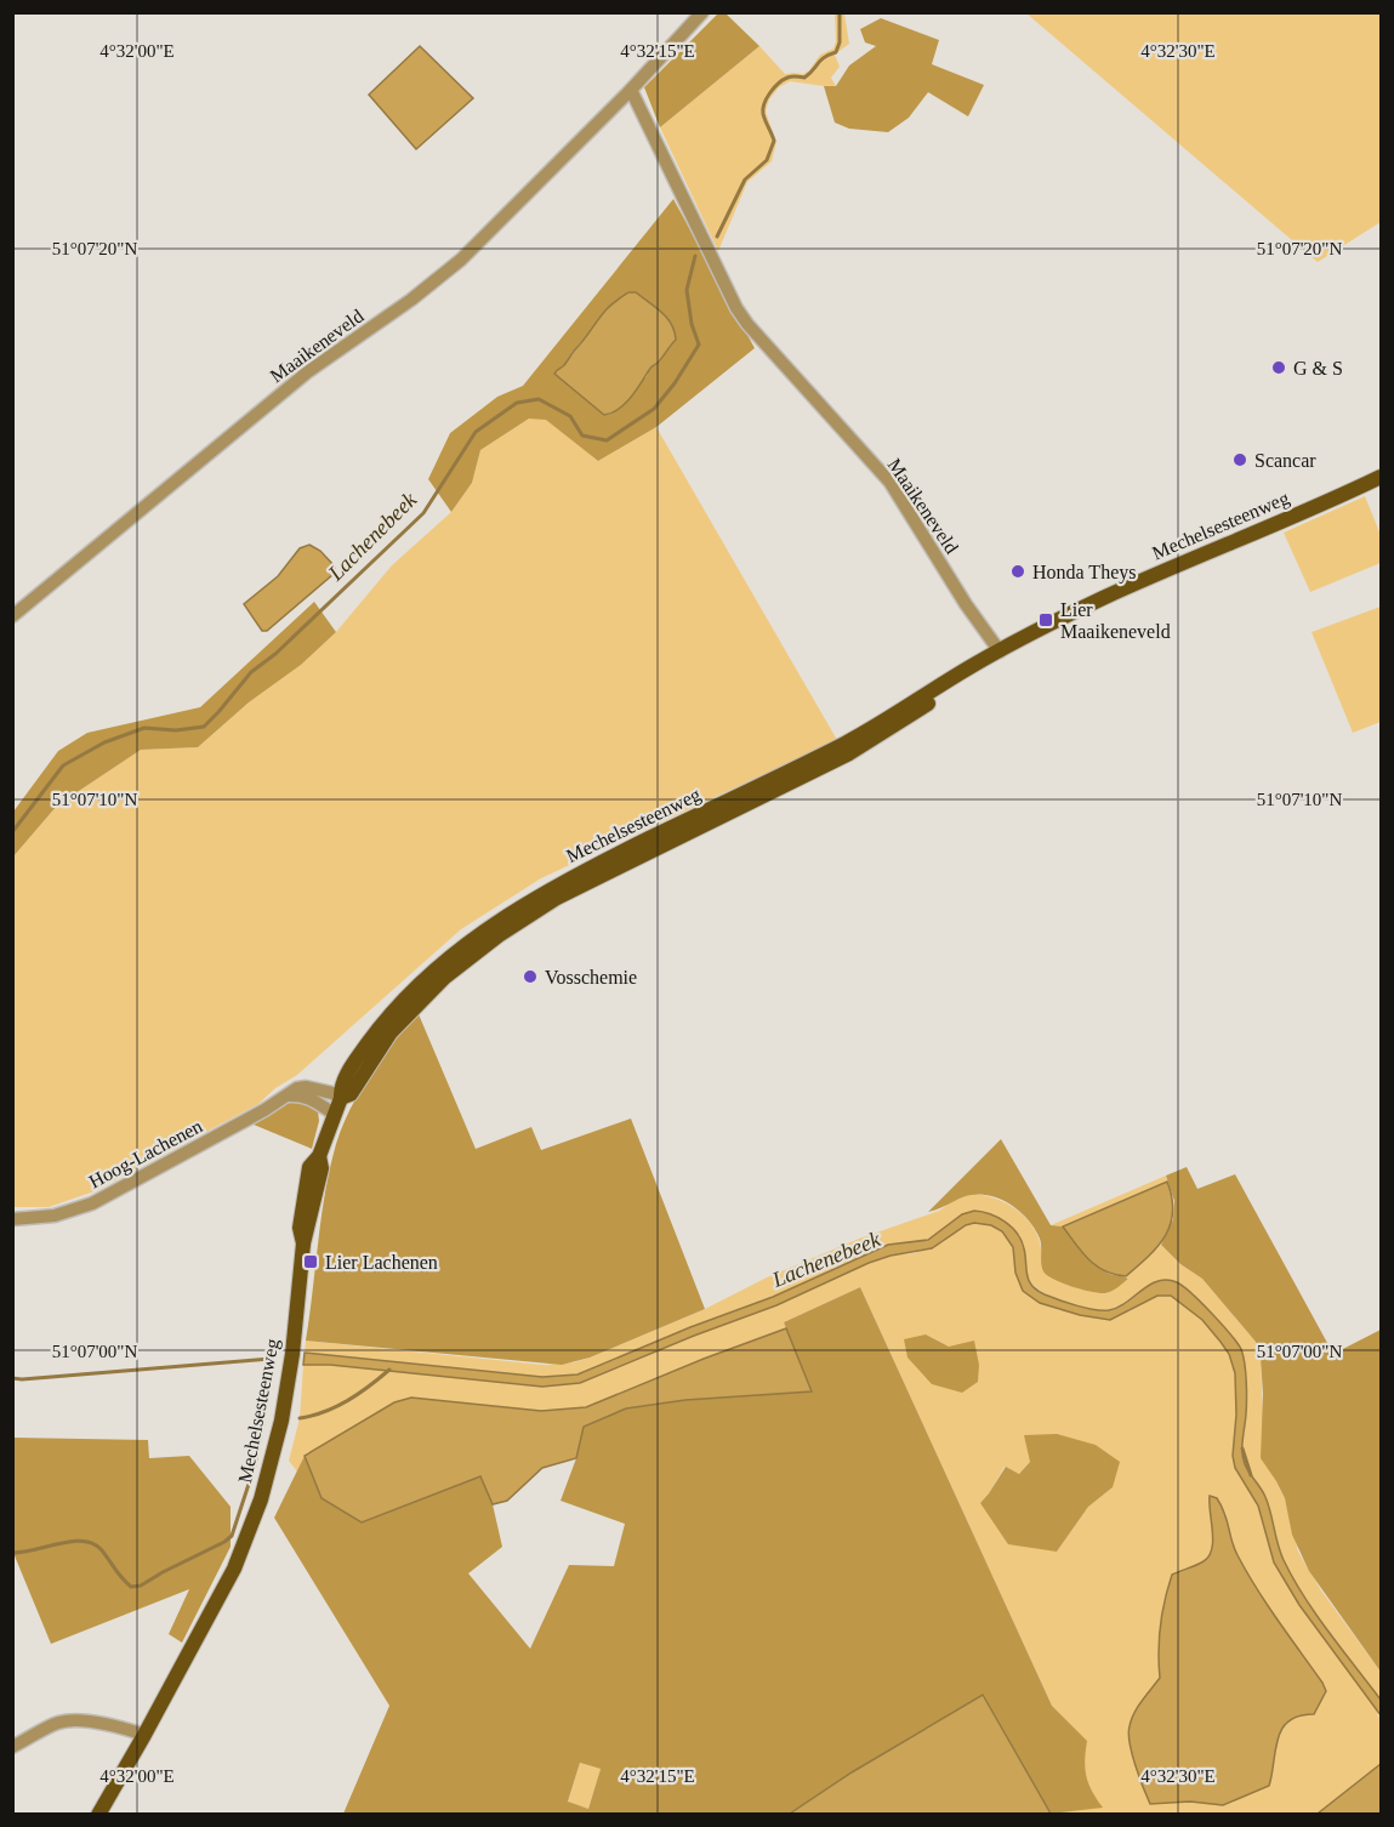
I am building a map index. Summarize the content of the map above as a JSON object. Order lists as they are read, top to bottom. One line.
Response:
{"streets":{"main road":["Mechelsesteenweg"],"street":["Maaikeneveld","Hoog-Lachenen"]},"crossings":[["Maaikeneveld","Mechelsesteenweg"],["Mechelsesteenweg","Hoog-Lachenen"]],"water":["Lachenebeek"],"places":{"other":["G & S","Scancar","Honda Theys","Vosschemie"],"transit":["Lier Maaikeneveld","Lier Lachenen"]},"coordinates":["4°32'00\"E","4°32'15\"E","4°32'30\"E","51°07'20\"N","51°07'10\"N","51°07'00\"N"]}
